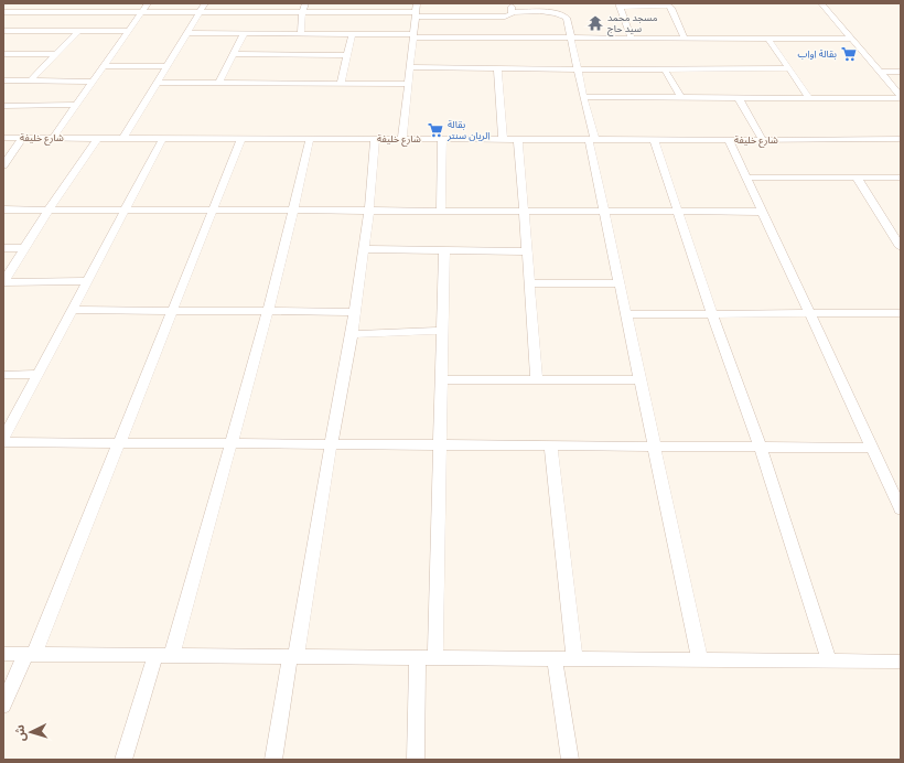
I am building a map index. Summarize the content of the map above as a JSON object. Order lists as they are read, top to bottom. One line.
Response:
{"streets":{"street":["شارع خليفة"]},"places":{"temple":["مسجد محمد سيد حاج"],"supermarket":["بقالة اواب","بقالة الريان سنتر"]},"north":"left"}
